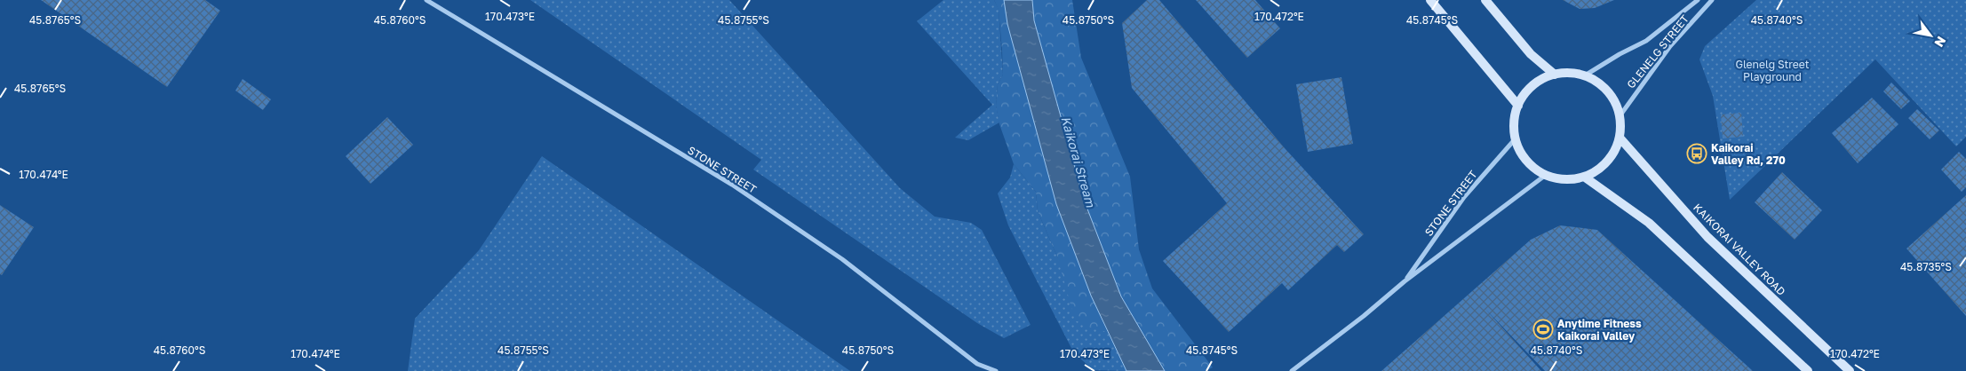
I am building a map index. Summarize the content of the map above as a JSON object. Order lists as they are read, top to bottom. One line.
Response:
{"streets":{"main road":["KAIKORAI VALLEY ROAD"],"street":["GLENELG STREET","STONE STREET"]},"crossings":[["GLENELG STREET","STONE STREET"],["GLENELG STREET","KAIKORAI VALLEY ROAD"],["STONE STREET","KAIKORAI VALLEY ROAD"]],"water":["Kaikorai Stream"],"parks":["Glenelg Street Playground"],"places":{"bus stop":["Kaikorai Valley Rd, 270"],"sports":["Anytime Fitness Kaikorai Valley"]},"north":"bottom right","coordinates":["170.472°E","170.473°E","45.8765°S","45.8760°S","45.8755°S","45.8750°S","45.8745°S","45.8740°S","170.474°E","45.8735°S"]}
